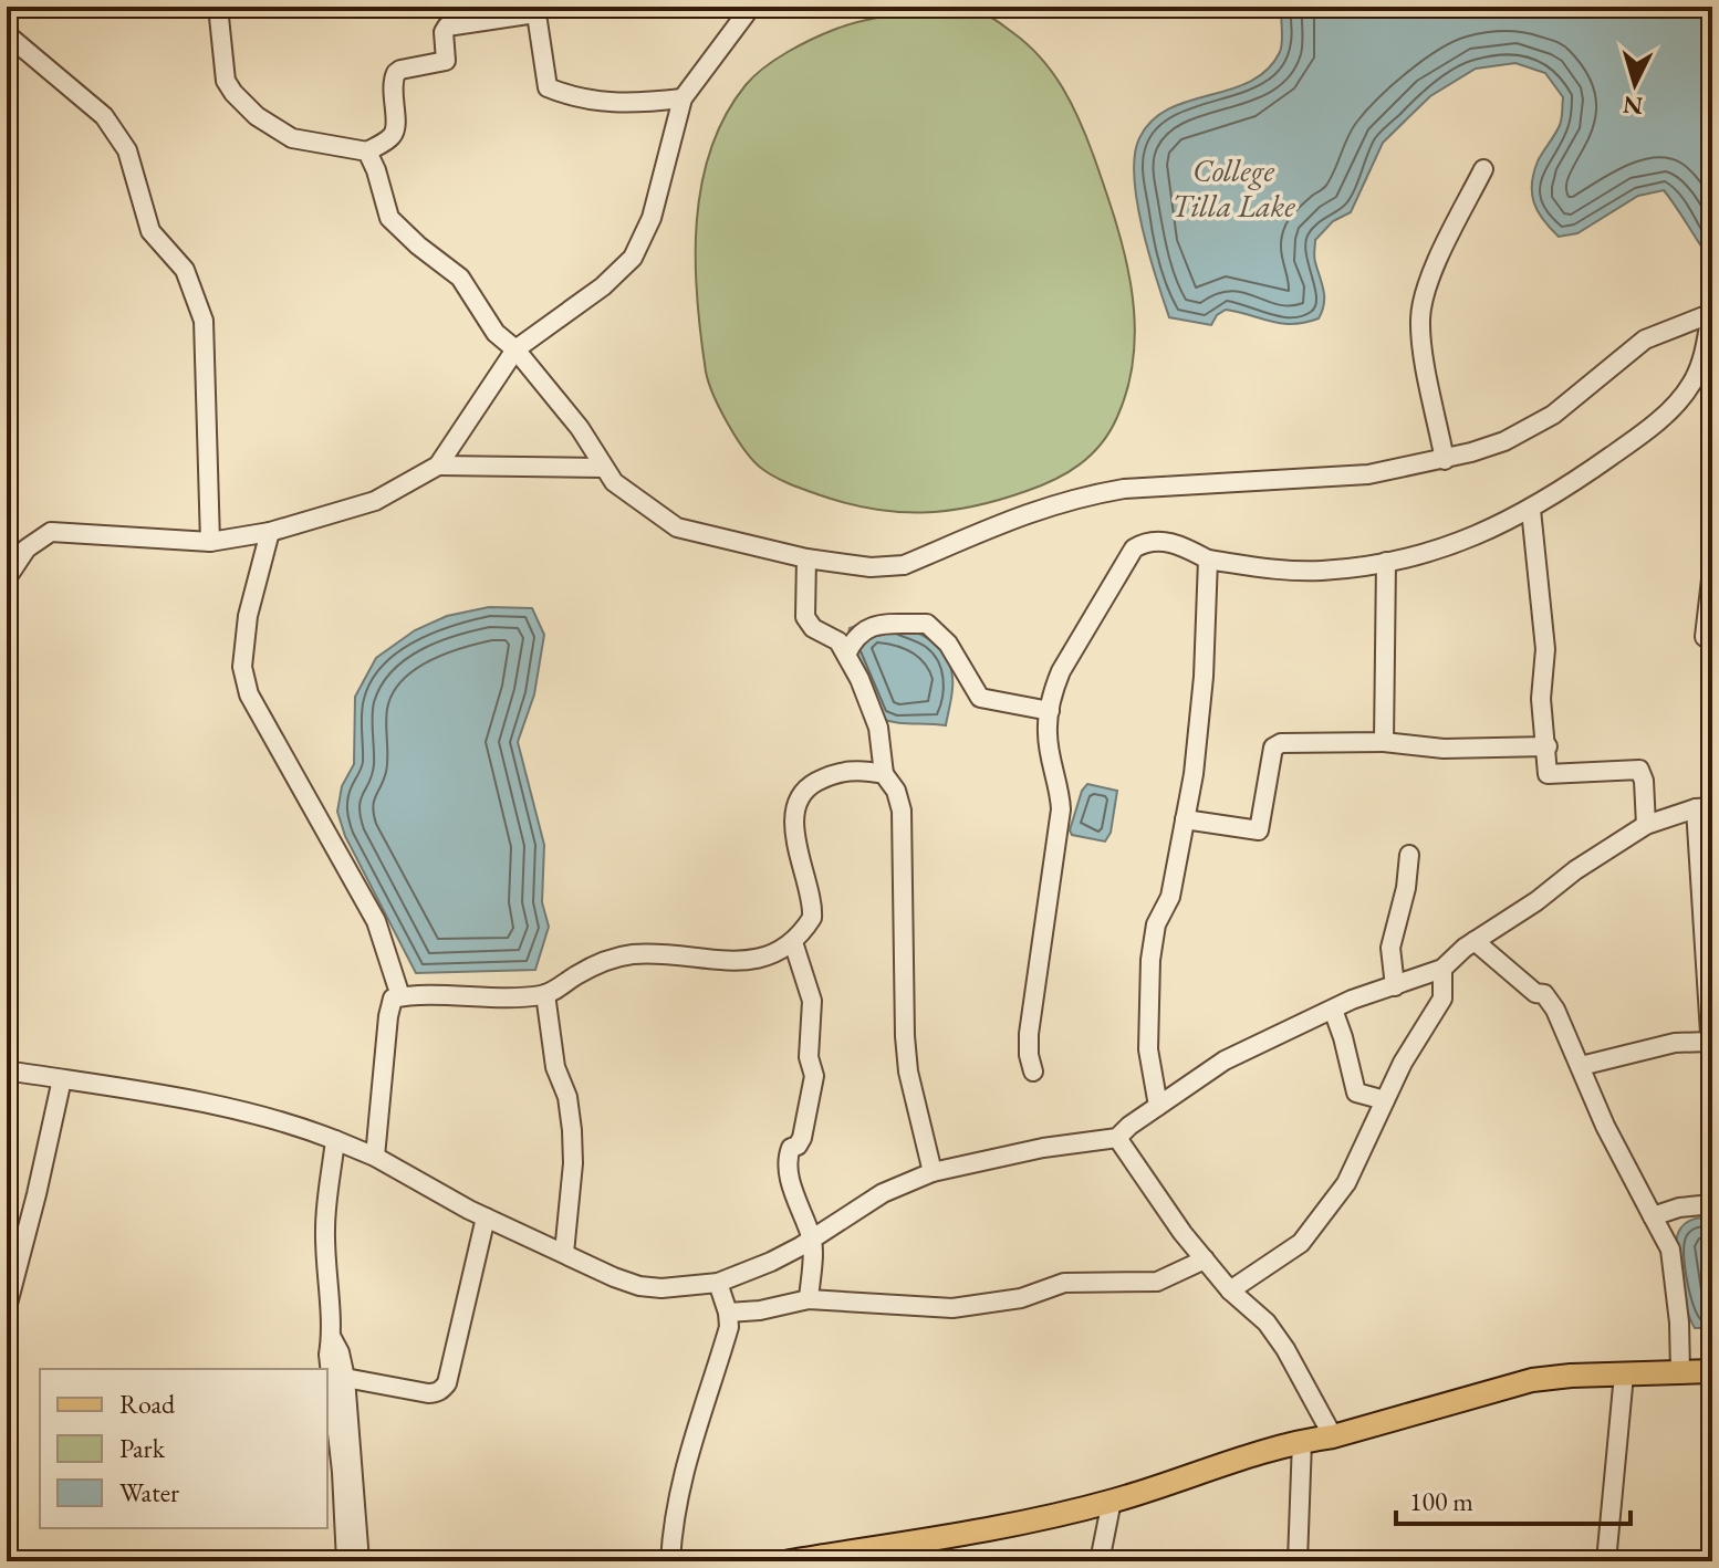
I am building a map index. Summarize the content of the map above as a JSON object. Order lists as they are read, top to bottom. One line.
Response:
{"water":["College Tilla Lake"],"legend":["Road","Park","Water"],"scale_bar":"100 m","north":"bottom"}
